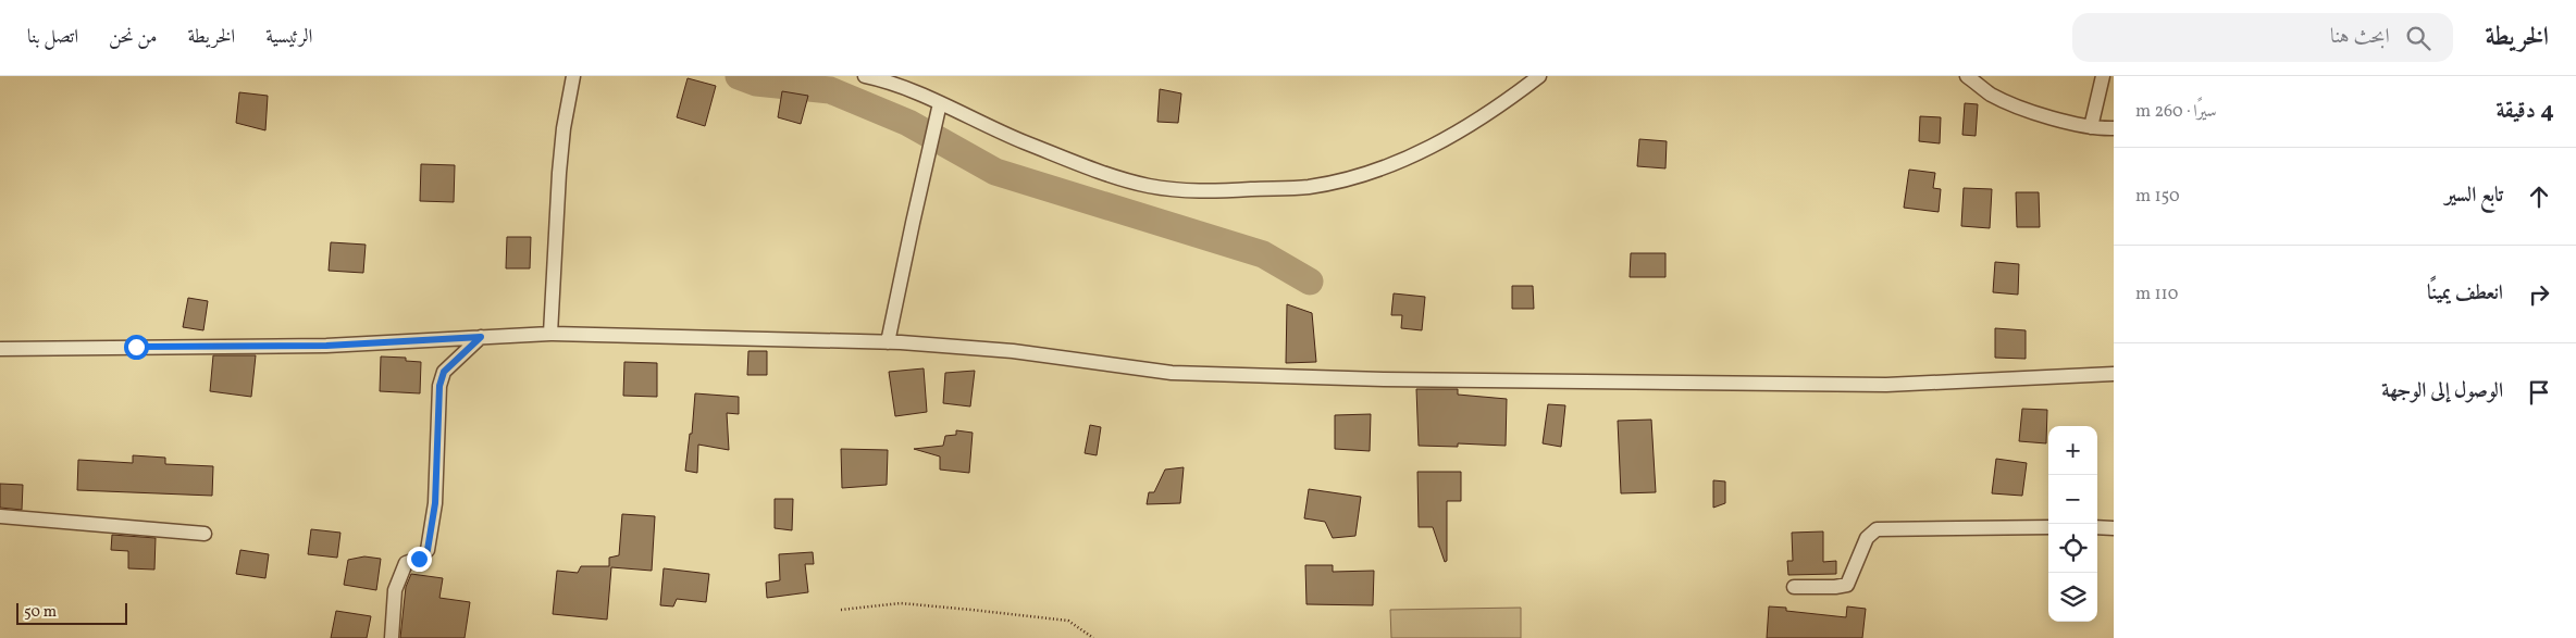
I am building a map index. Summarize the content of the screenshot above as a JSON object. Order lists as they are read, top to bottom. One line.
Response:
{"scale_bar":"50 m","page":{"header":"الخريطة","search":"ابحث هنا","nav":["الرئيسية","الخريطة","من نحن","اتصل بنا"],"heading":["4 دقيقة","سيرًا · 260 m"],"list":[["تابع السير","150 m"],["انعطف يمينًا","110 m"],"الوصول إلى الوجهة"],"map_buttons":["+","−"],"scale":"50 m"}}
